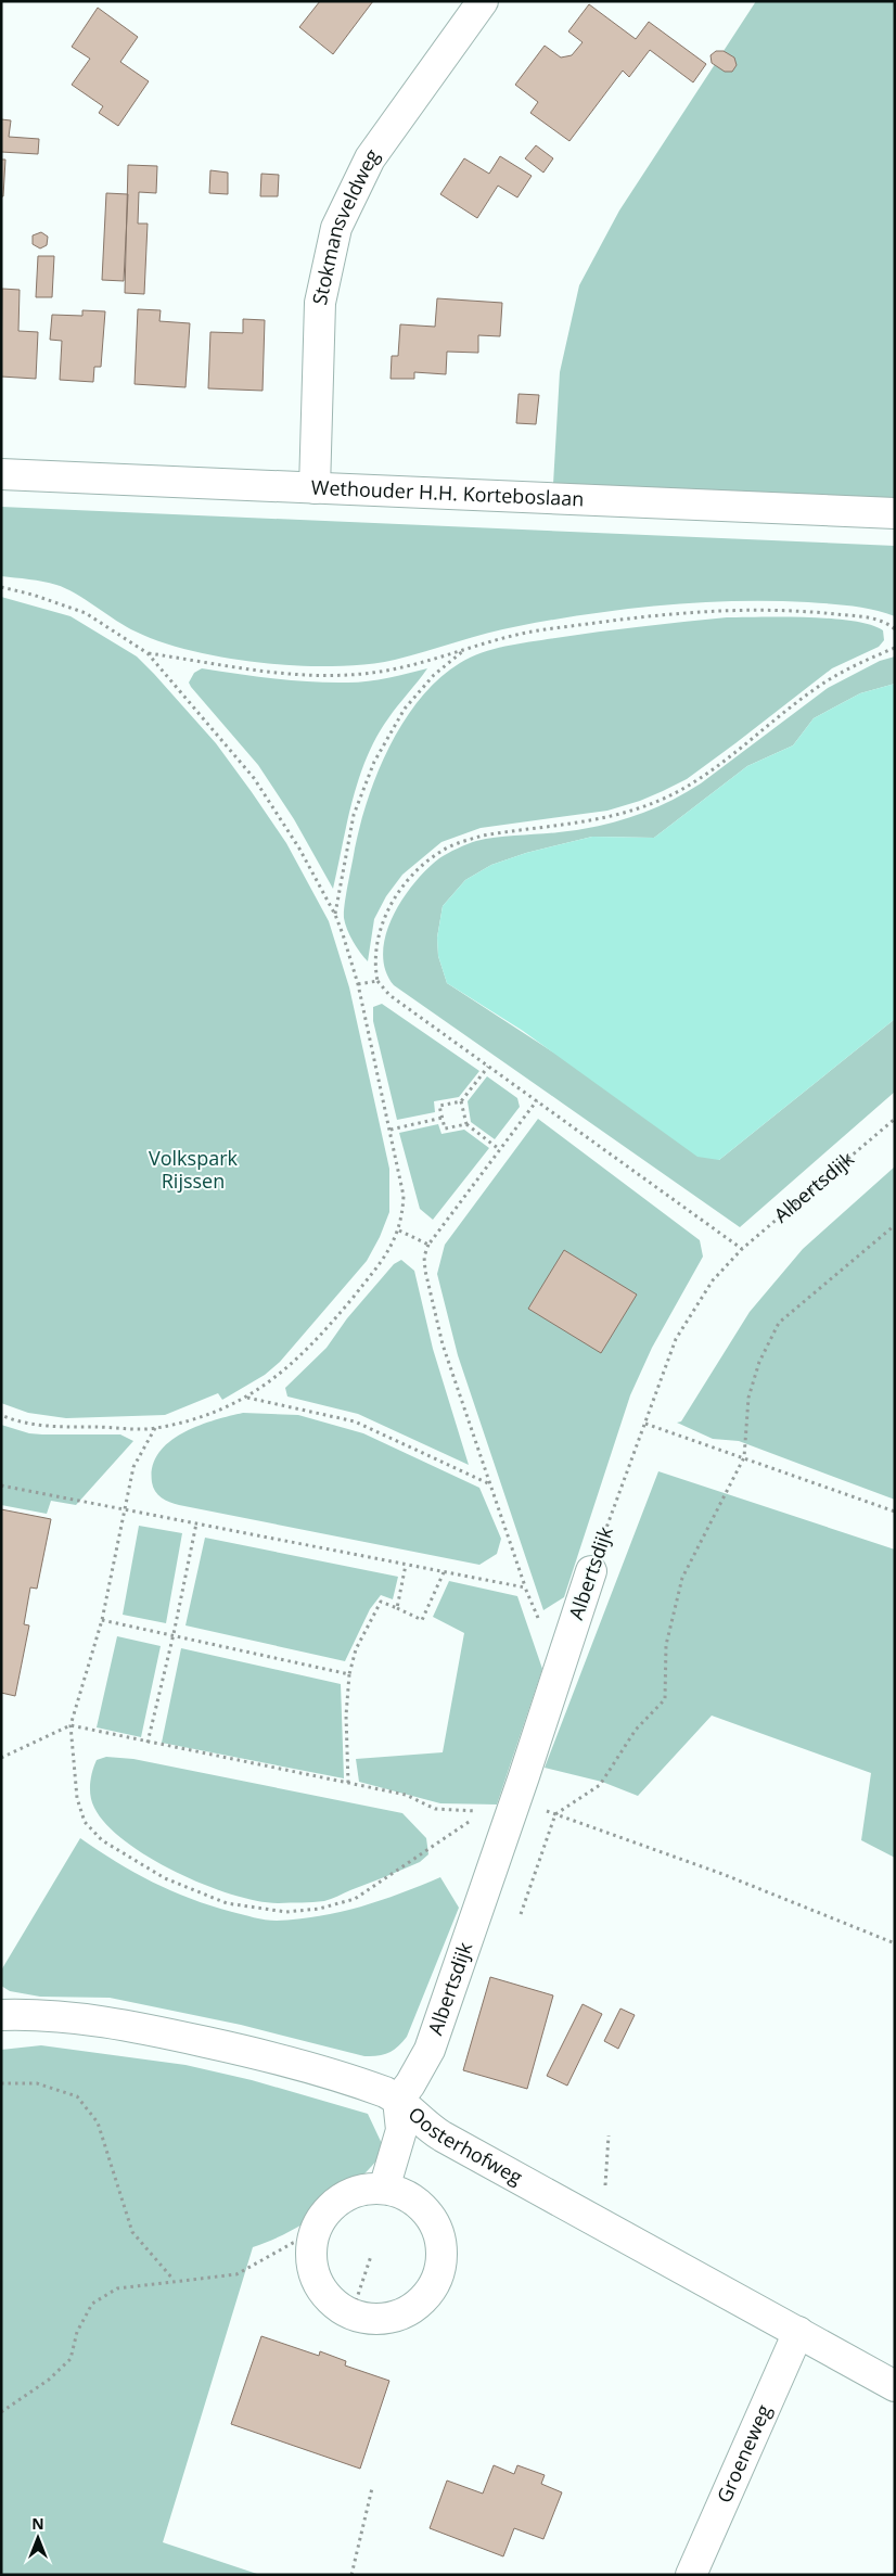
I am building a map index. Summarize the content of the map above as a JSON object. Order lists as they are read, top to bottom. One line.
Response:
{"streets":{"street":["Stokmansveldweg","Wethouder H.H. Korteboslaan","Albertsdijk","Oosterhofweg","Groeneweg"]},"crossings":[["Stokmansveldweg","Wethouder H.H. Korteboslaan"],["Albertsdijk","Oosterhofweg"],["Oosterhofweg","Groeneweg"]],"parks":["Volkspark Rijssen"],"north":"top"}
